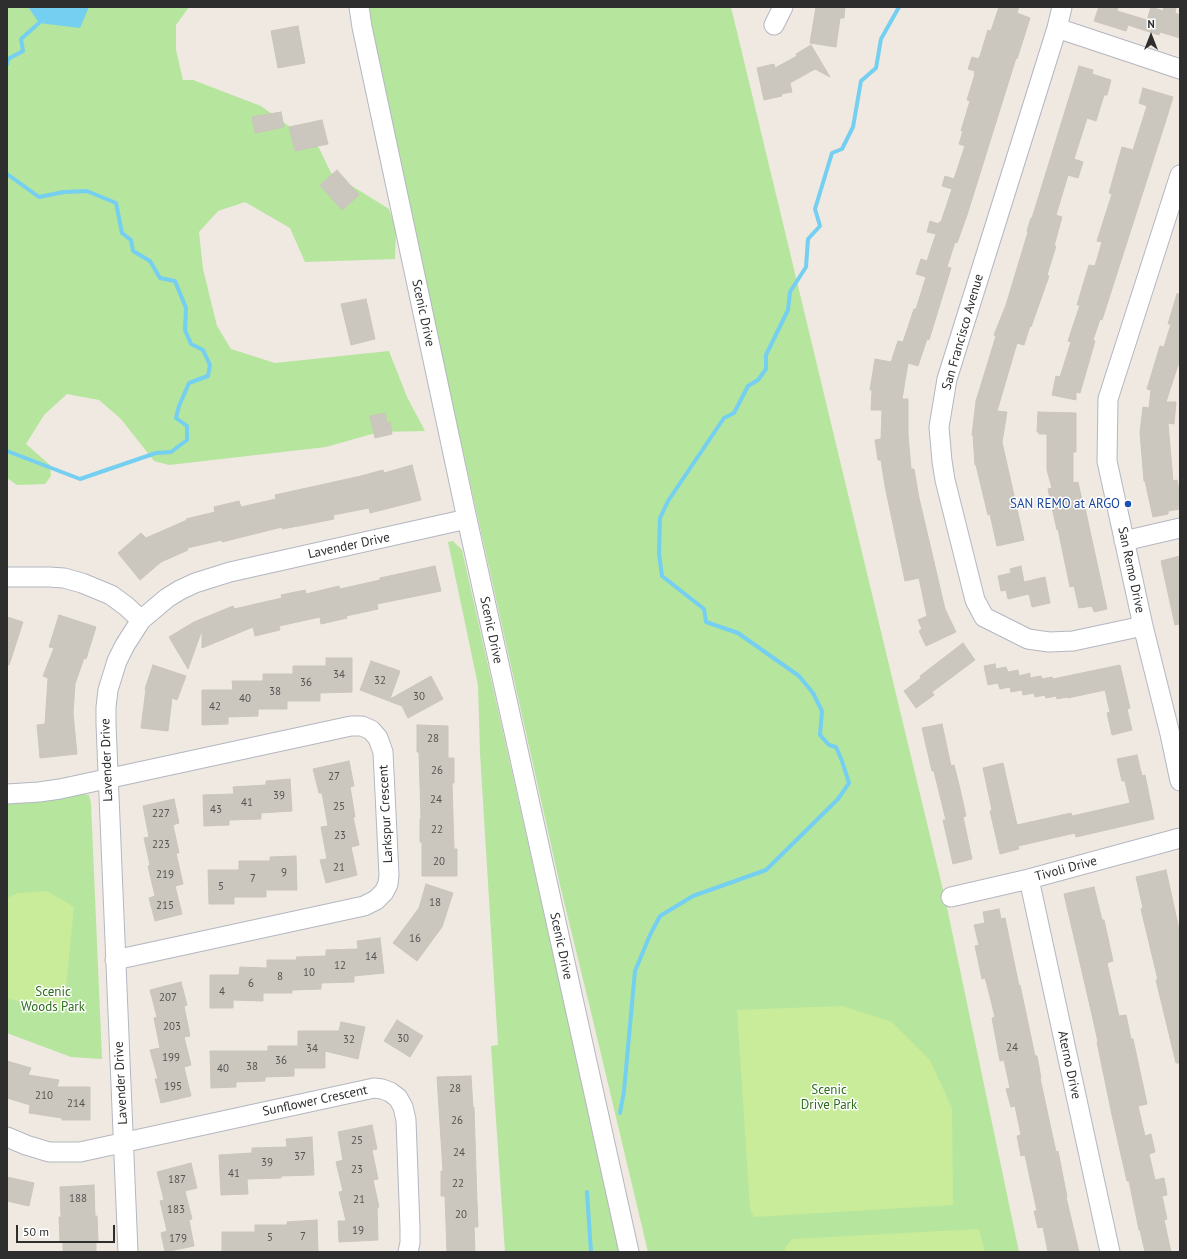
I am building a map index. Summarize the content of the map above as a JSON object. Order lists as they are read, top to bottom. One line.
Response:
{"streets":{"street":["Scenic Drive","San Francisco Avenue","Lavender Drive","San Remo Drive","Larkspur Crescent","Tivoli Drive","Aterno Drive","Sunflower Crescent"]},"crossings":[["Scenic Drive","Lavender Drive"],["San Francisco Avenue","San Remo Drive"],["Lavender Drive","Larkspur Crescent"],["Lavender Drive","Sunflower Crescent"],["Tivoli Drive","Aterno Drive"]],"parks":["Scenic Woods Park","Scenic Drive Park"],"places":["SAN REMO at ARGO"],"house_numbers":["34","32","36","38","30","40","42","28","26","27","39","24","41","25","43","227","22","23","223","20","21","9","219","7","5","18","215","16","14","12","10","8","6","4","207","203","30","32","24","34","199","36","38","40","195","28","210","214","26","25","24","37","39","23","41","187","22","188","21","183","20","19","7","5","179"],"scale_bar":"50 m","north":"top"}
